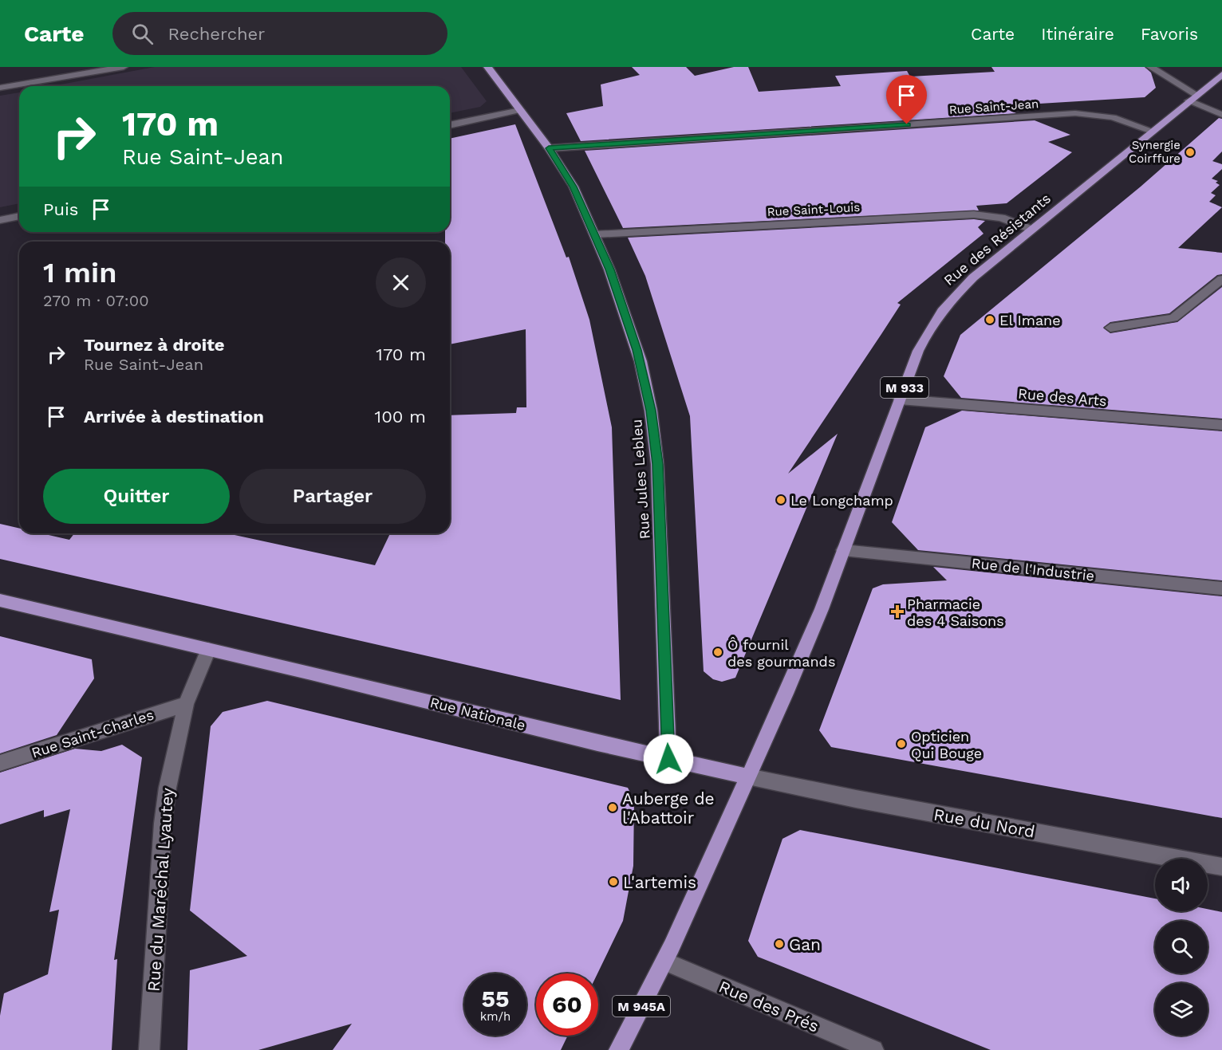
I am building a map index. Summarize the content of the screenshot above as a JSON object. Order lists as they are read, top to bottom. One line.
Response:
{"streets":{"main road":["Rue des Résistants","M 933","Rue Jules Lebleu","Rue Nationale","M 945A"],"street":["Rue Saint-Jean","Rue Saint-Louis","Rue des Arts","Rue de l'Industrie","Rue Saint-Charles","Rue du Nord","Rue du Maréchal Lyautey","Rue des Prés"]},"crossings":[["Rue Saint-Jean","Rue des Résistants"],["Rue Saint-Jean","Rue Jules Lebleu"],["Rue Saint-Louis","Rue des Résistants"],["Rue Saint-Louis","Rue Jules Lebleu"],["Rue des Résistants","Rue des Arts"],["Rue des Résistants","Rue de l'Industrie"],["Rue des Résistants","Rue Nationale"],["Rue des Résistants","Rue du Nord"],["Rue des Résistants","M 945A"],["Rue Jules Lebleu","Rue Nationale"],["Rue Nationale","Rue du Nord"],["Rue Nationale","Rue du Maréchal Lyautey"],["Rue Nationale","M 945A"],["Rue Saint-Charles","Rue du Maréchal Lyautey"],["Rue du Nord","M 945A"],["M 945A","Rue des Prés"]],"places":{"other":["Synergie Coirffure","El Imane","Le Longchamp","Ô fournil des gourmands","Opticien Qui Bouge","Auberge de l'Abattoir","L'artemis","Gan"],"health":["Pharmacie des 4 Saisons"]},"page":{"header":"Carte","search":"Rechercher","nav":["Carte","Itinéraire","Favoris"],"turn":["170 m","Rue Saint-Jean"],"then":"Puis","heading":["1 min","270 m · 07:00"],"list":[{"name":"Tournez à droite","note":"Rue Saint-Jean","value":"170 m"},{"name":"Arrivée à destination","value":"100 m"}],"buttons":["Quitter","Partager"],"speed":"55 km/h","limit":"60"}}
